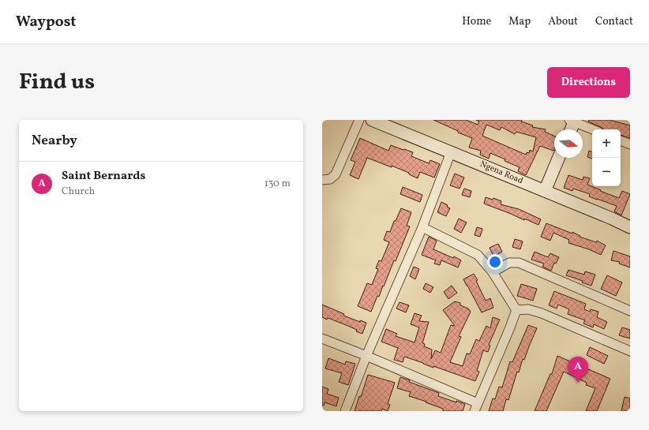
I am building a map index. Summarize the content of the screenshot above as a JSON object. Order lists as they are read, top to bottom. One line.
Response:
{"streets":{"street":["Ngena Road"]},"north":"right","page":{"header":"Waypost","nav":["Home","Map","About","Contact"],"title":"Find us","buttons":"Directions","heading":"Nearby","map_buttons":["+","−"],"list":[{"mark":"A","name":"Saint Bernards","note":"Church","value":"130 m"}],"pins":"A"}}
